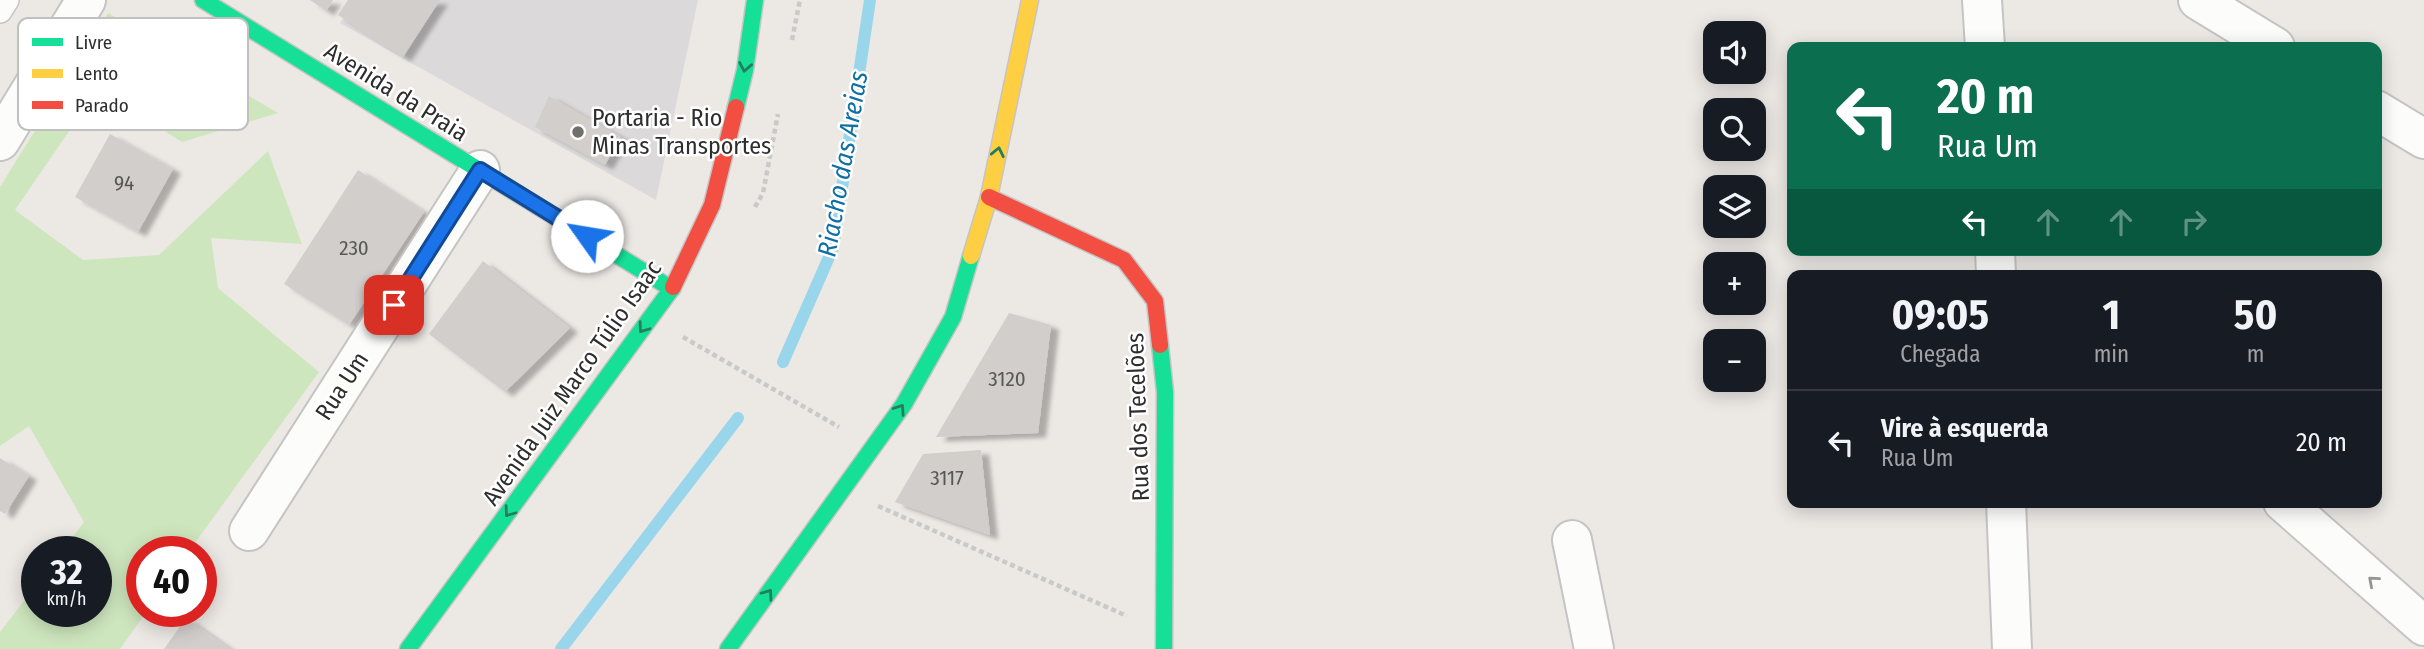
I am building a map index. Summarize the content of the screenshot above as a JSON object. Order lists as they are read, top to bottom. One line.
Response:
{"streets":{"main road":["Avenida da Praia","Avenida Juiz Marco Túlio Isaac","Rua dos Tecelões"],"street":["Rua Um"]},"crossings":[["Avenida da Praia","Avenida Juiz Marco Túlio Isaac"],["Avenida da Praia","Rua Um"]],"one_way":["Avenida Juiz Marco Túlio Isaac"],"water":["Riacho das Areias"],"places":["Portaria - Rio Minas Transportes"],"house_numbers":["94","230","3120","3117"],"legend":["Livre","Lento","Parado"],"page":{"map_buttons":["+","−"],"turn":["20 m","Rua Um"],"eta":["09:05","Chegada","1","min","50","m"],"list":[{"name":"Vire à esquerda","note":"Rua Um","value":"20 m"}],"speed":"32 km/h","limit":"40"}}
